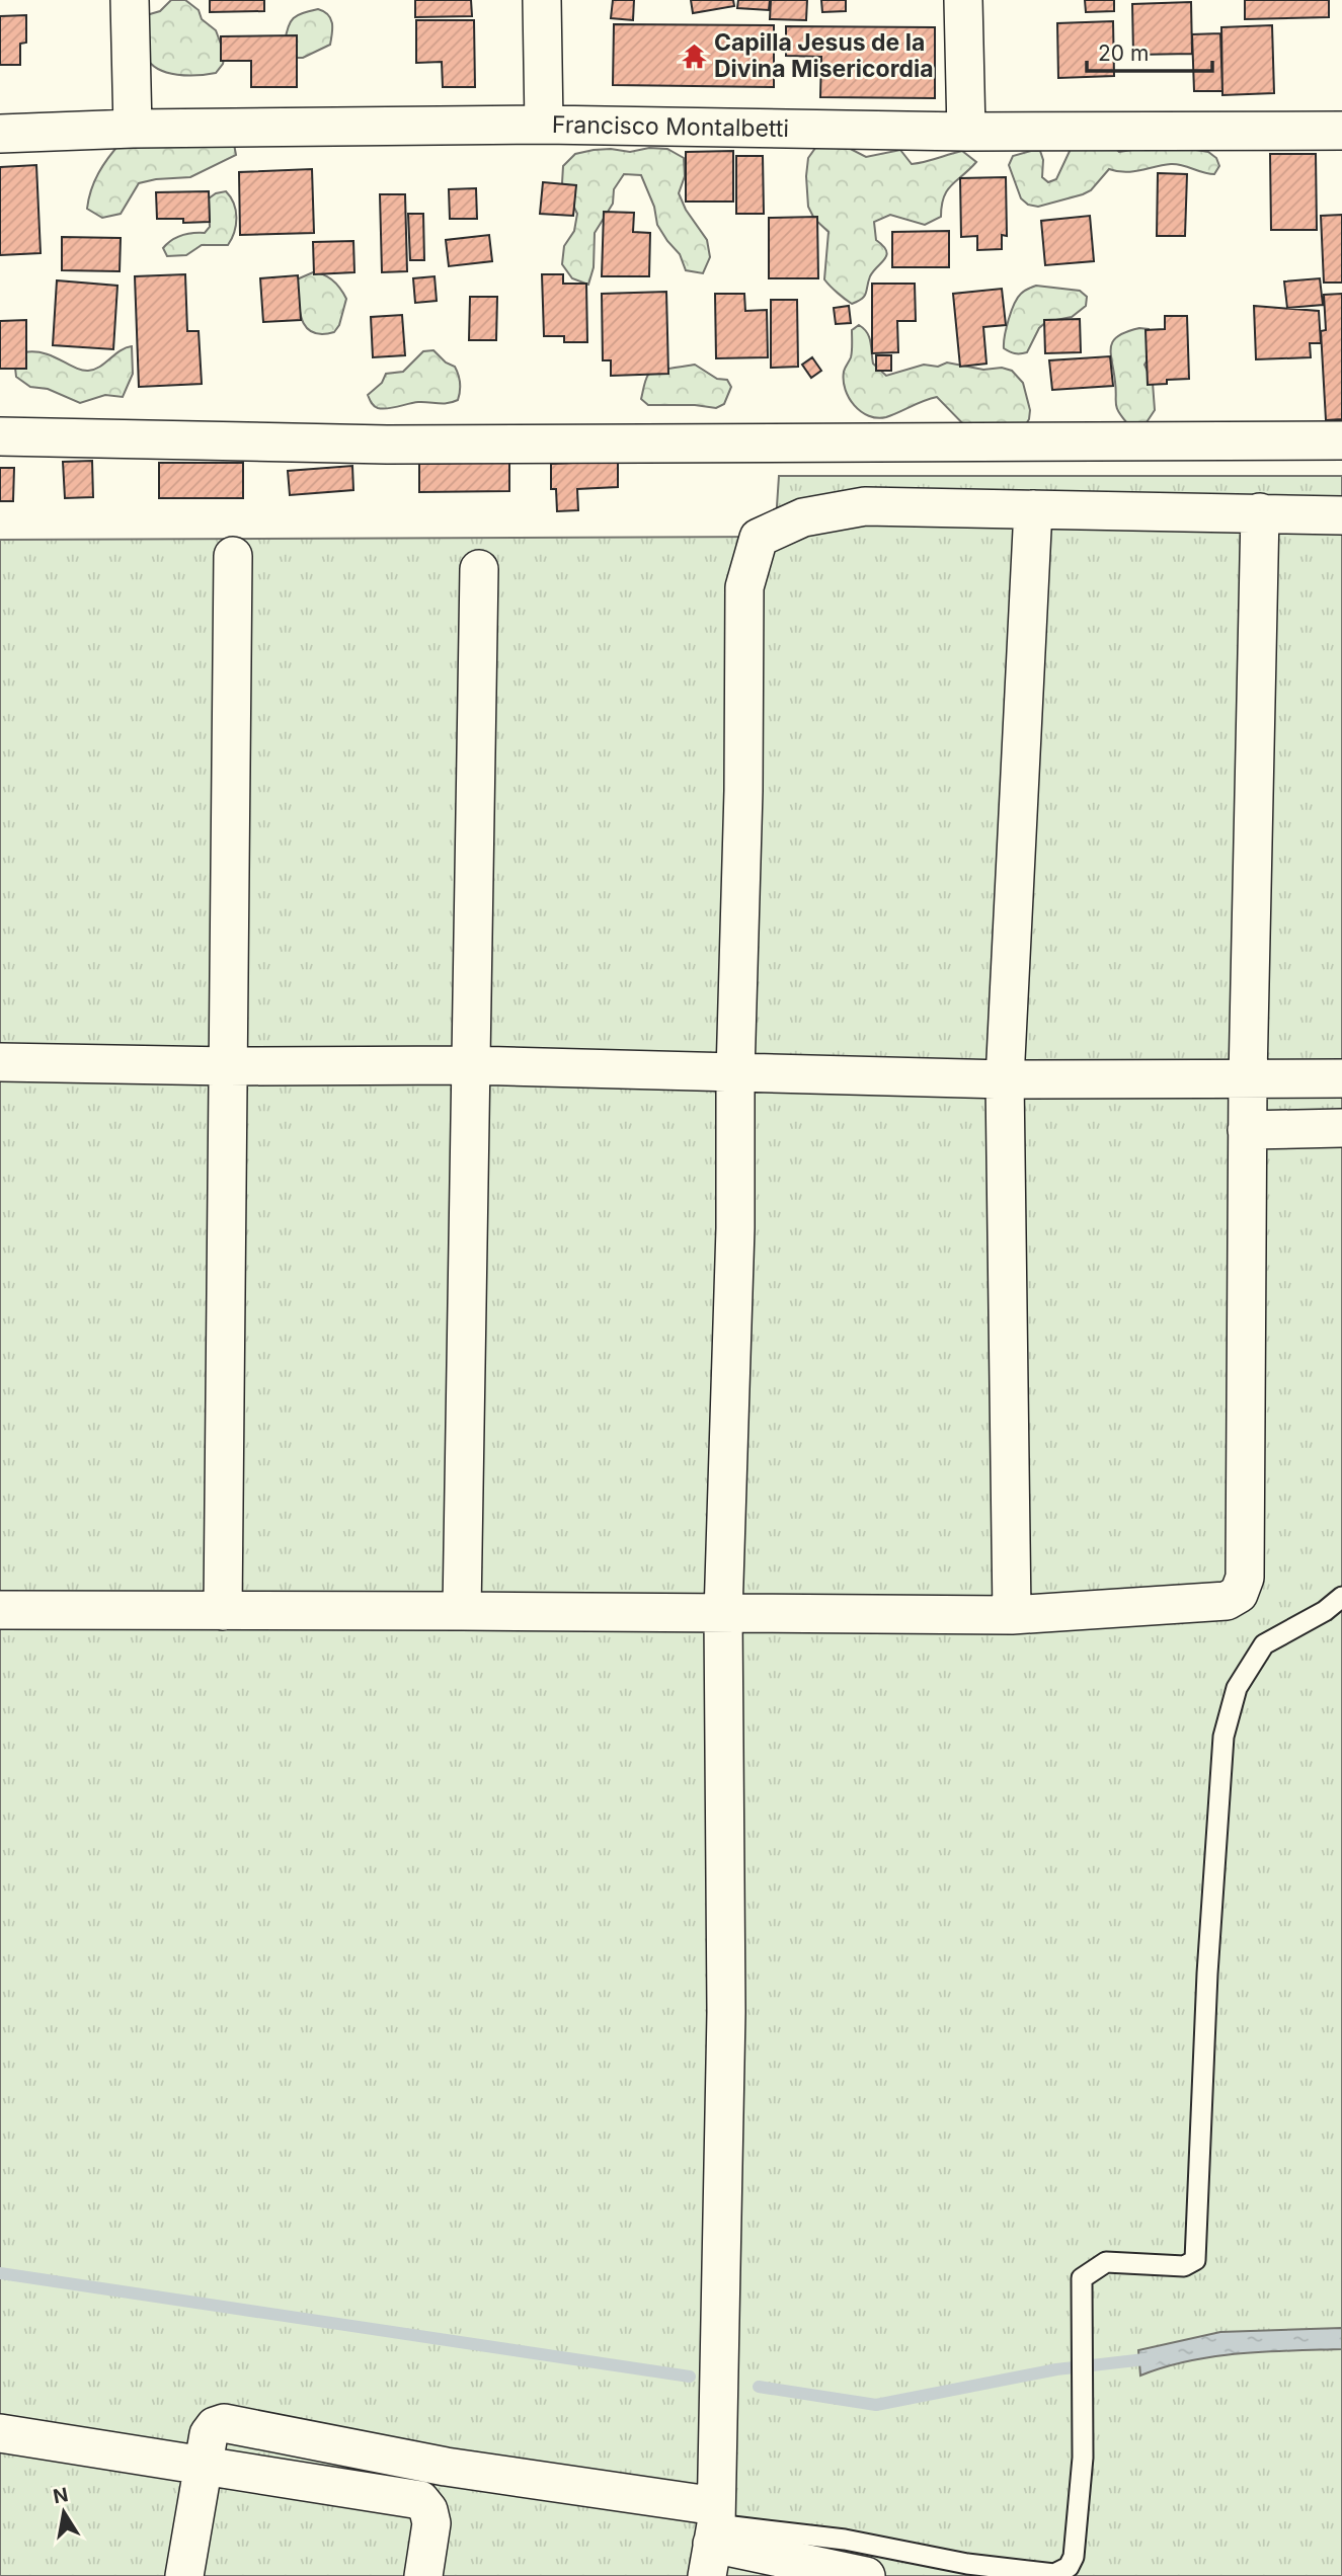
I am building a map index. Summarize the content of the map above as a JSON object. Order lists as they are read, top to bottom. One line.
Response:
{"streets":{"street":["Francisco Montalbetti"]},"places":{"temple":["Capilla Jesus de la Divina Misericordia"]},"scale_bar":"20 m","north":"top"}
